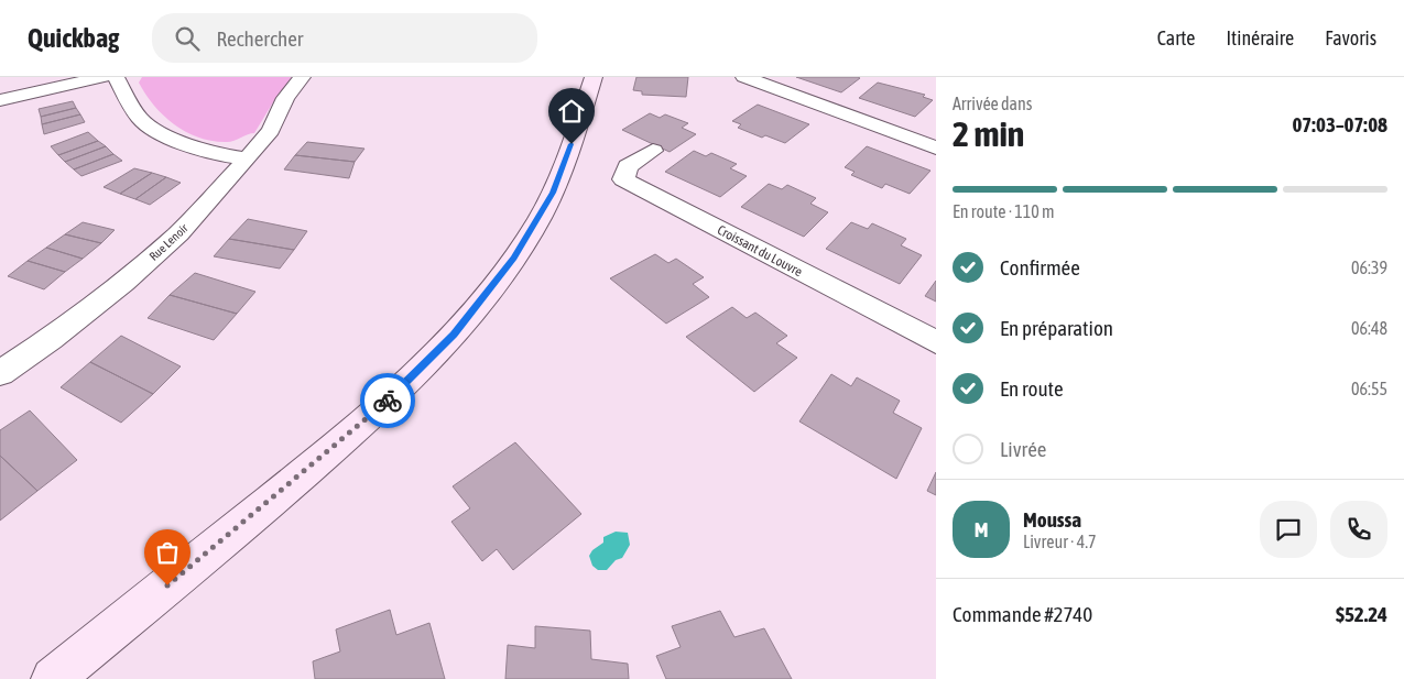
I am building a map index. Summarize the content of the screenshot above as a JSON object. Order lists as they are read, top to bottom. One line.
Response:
{"streets":{"street":["Rue Lenoir","Croissant du Louvre"]},"page":{"header":"Quickbag","search":"Rechercher","nav":["Carte","Itinéraire","Favoris"],"heading":["2 min","Arrivée dans","07:03–07:08"],"panel":["Moussa","Livreur · 4.7","Commande #2740","$52.24"],"bar":"En route · 110 m","list":[["Confirmée","06:39"],["En préparation","06:48"],["En route","06:55"],"Livrée"],"round":"M"}}
